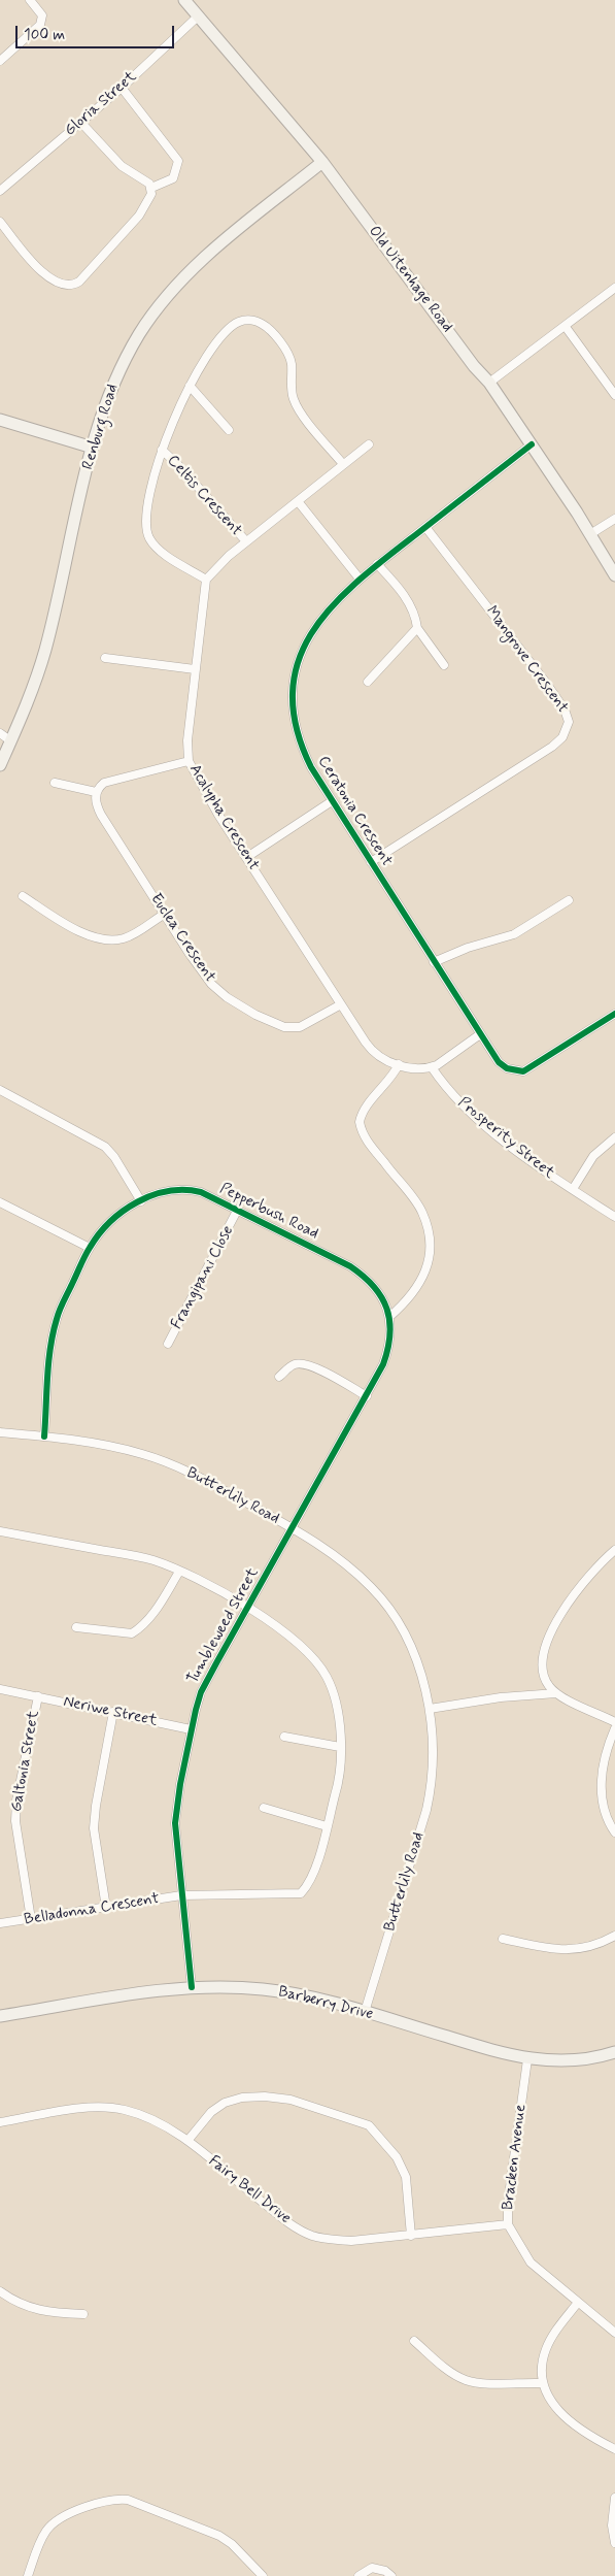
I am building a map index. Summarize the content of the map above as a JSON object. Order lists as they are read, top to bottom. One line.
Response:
{"streets":{"street":["Gloria Street","Old Uitenhage Road","Renburg Road","Celtis Crescent","Mangrove Crescent","Ceratonia Crescent","Acalypha Crescent","Euclea Crescent","Prosperity Street","Pepperbush Road","Frangipani Close","Butterlily Road","Tumbleweed Street","Neriwe Street","Galtonia Street","Belladonna Crescent","Barberry Drive","Bracken Avenue","Fairy Bell Drive"]},"crossings":[["Gloria Street","Old Uitenhage Road"],["Old Uitenhage Road","Renburg Road"],["Old Uitenhage Road","Ceratonia Crescent"],["Celtis Crescent","Acalypha Crescent"],["Mangrove Crescent","Ceratonia Crescent"],["Acalypha Crescent","Euclea Crescent"],["Acalypha Crescent","Prosperity Street"],["Pepperbush Road","Frangipani Close"],["Pepperbush Road","Butterlily Road"],["Pepperbush Road","Tumbleweed Street"],["Butterlily Road","Tumbleweed Street"],["Butterlily Road","Barberry Drive"],["Tumbleweed Street","Neriwe Street"],["Tumbleweed Street","Belladonna Crescent"],["Tumbleweed Street","Barberry Drive"],["Neriwe Street","Galtonia Street"],["Galtonia Street","Belladonna Crescent"],["Barberry Drive","Bracken Avenue"],["Bracken Avenue","Fairy Bell Drive"]],"scale_bar":"100 m"}
